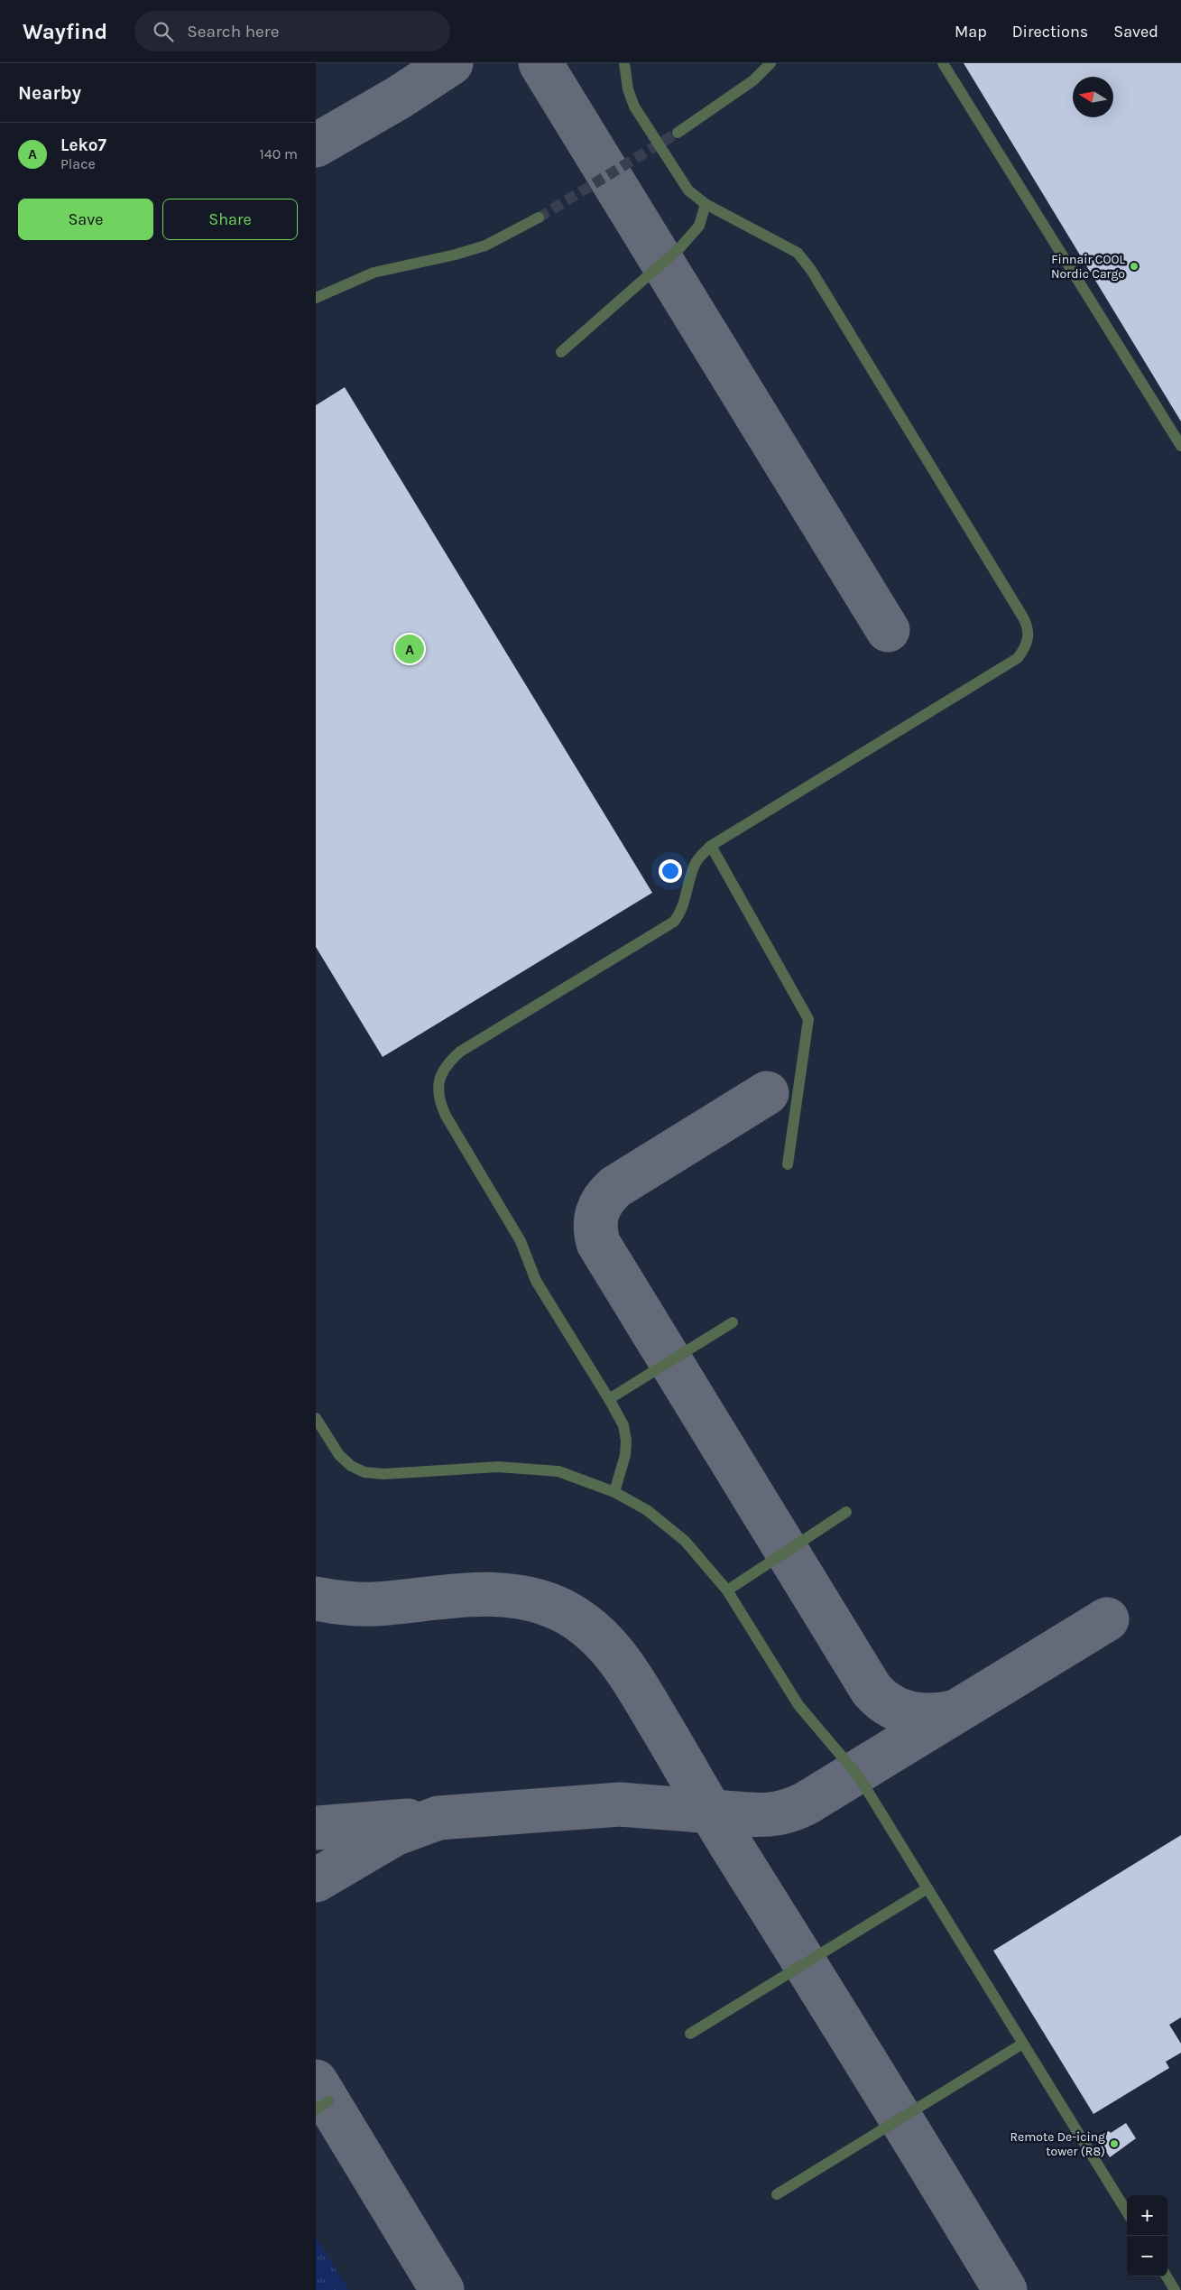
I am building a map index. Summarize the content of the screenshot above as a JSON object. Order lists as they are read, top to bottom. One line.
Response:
{"places":["Finnair COOL Nordic Cargo","Remote De-icing tower (R8)"],"north":"left","page":{"header":"Wayfind","search":"Search here","nav":["Map","Directions","Saved"],"heading":"Nearby","list":[{"mark":"A","name":"Leko7","note":"Place","value":"140 m"}],"buttons":["Save","Share"],"pins":"A","map_buttons":["+","−"]}}
